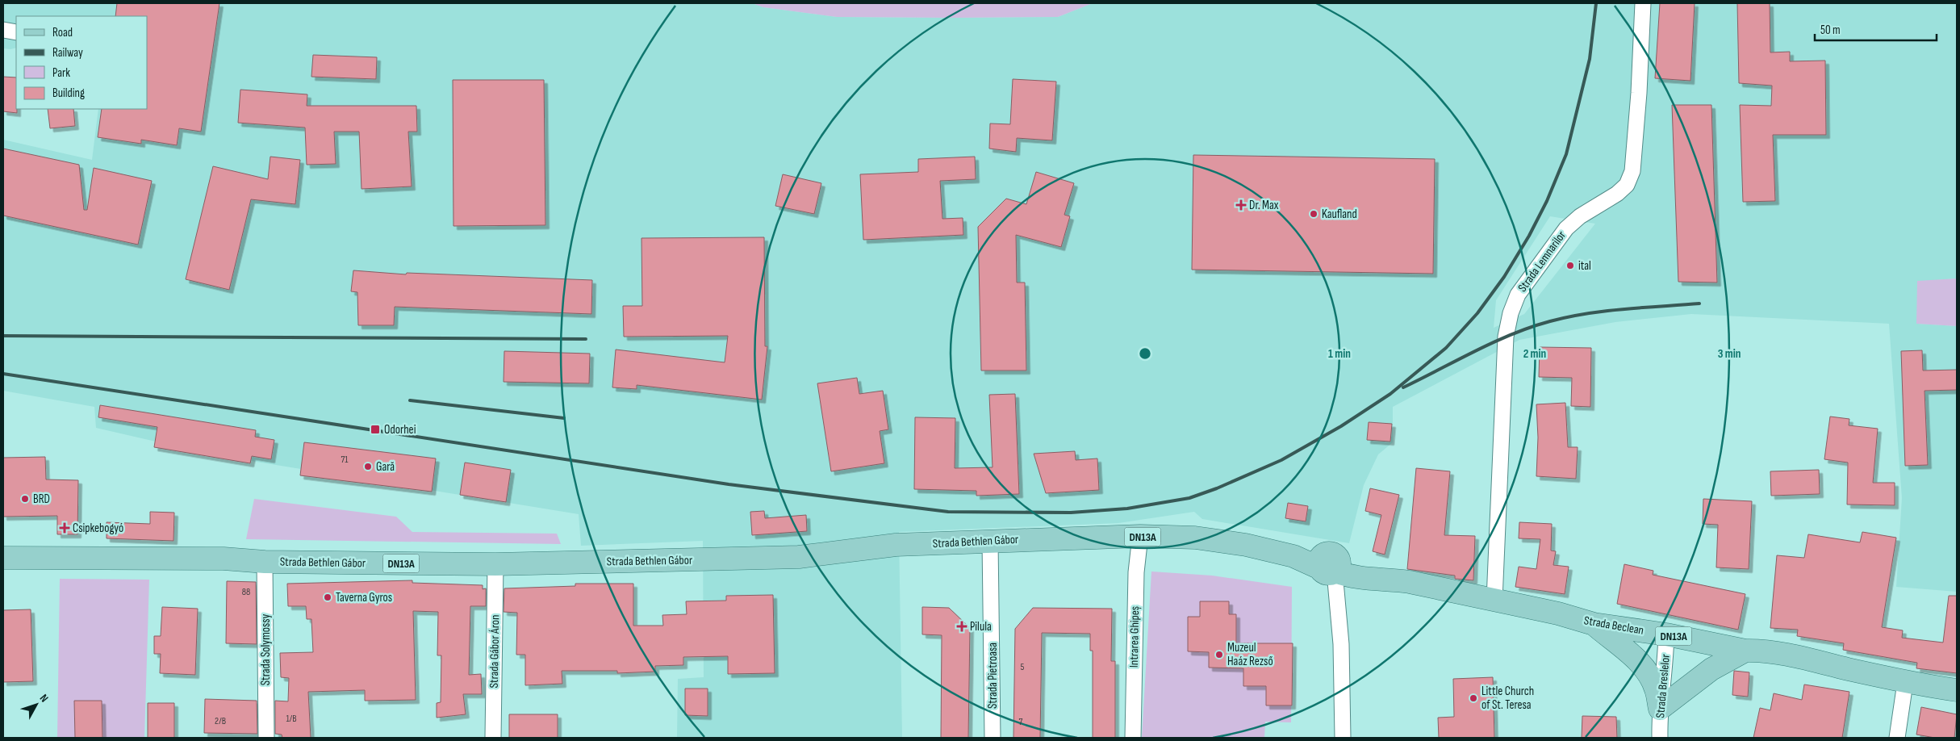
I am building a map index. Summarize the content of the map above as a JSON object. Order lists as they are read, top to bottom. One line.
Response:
{"streets":{"main road":["DN13A","Strada Bethlen Gábor","Strada Beclean"],"street":["Strada Lemnarilor","Intrarea Ghipeș","Strada Solymossy","Strada Gábor Áron","Strada Pietroasa","Strada Breslelor"]},"crossings":[["Strada Lemnarilor","Strada Beclean"],["Strada Bethlen Gábor","Strada Beclean"],["Strada Bethlen Gábor","Intrarea Ghipeș"],["Strada Bethlen Gábor","Strada Solymossy"],["Strada Bethlen Gábor","Strada Gábor Áron"],["Strada Bethlen Gábor","Strada Pietroasa"],["Strada Beclean","Strada Breslelor"]],"places":{"health":["Dr. Max","Csipkebogyó","Pilula"],"other":["Kaufland","ital","Gară","BRD","Taverna Gyros","Muzeul Haáz Rezső","Little Church of St. Teresa"],"transit":["Odorhei"]},"house_numbers":["71","88","5","1/B","2/B","7"],"legend":["Road","Railway","Park","Building"],"scale_bar":"50 m","north":"top right","rings":["1 min","2 min","3 min"]}
